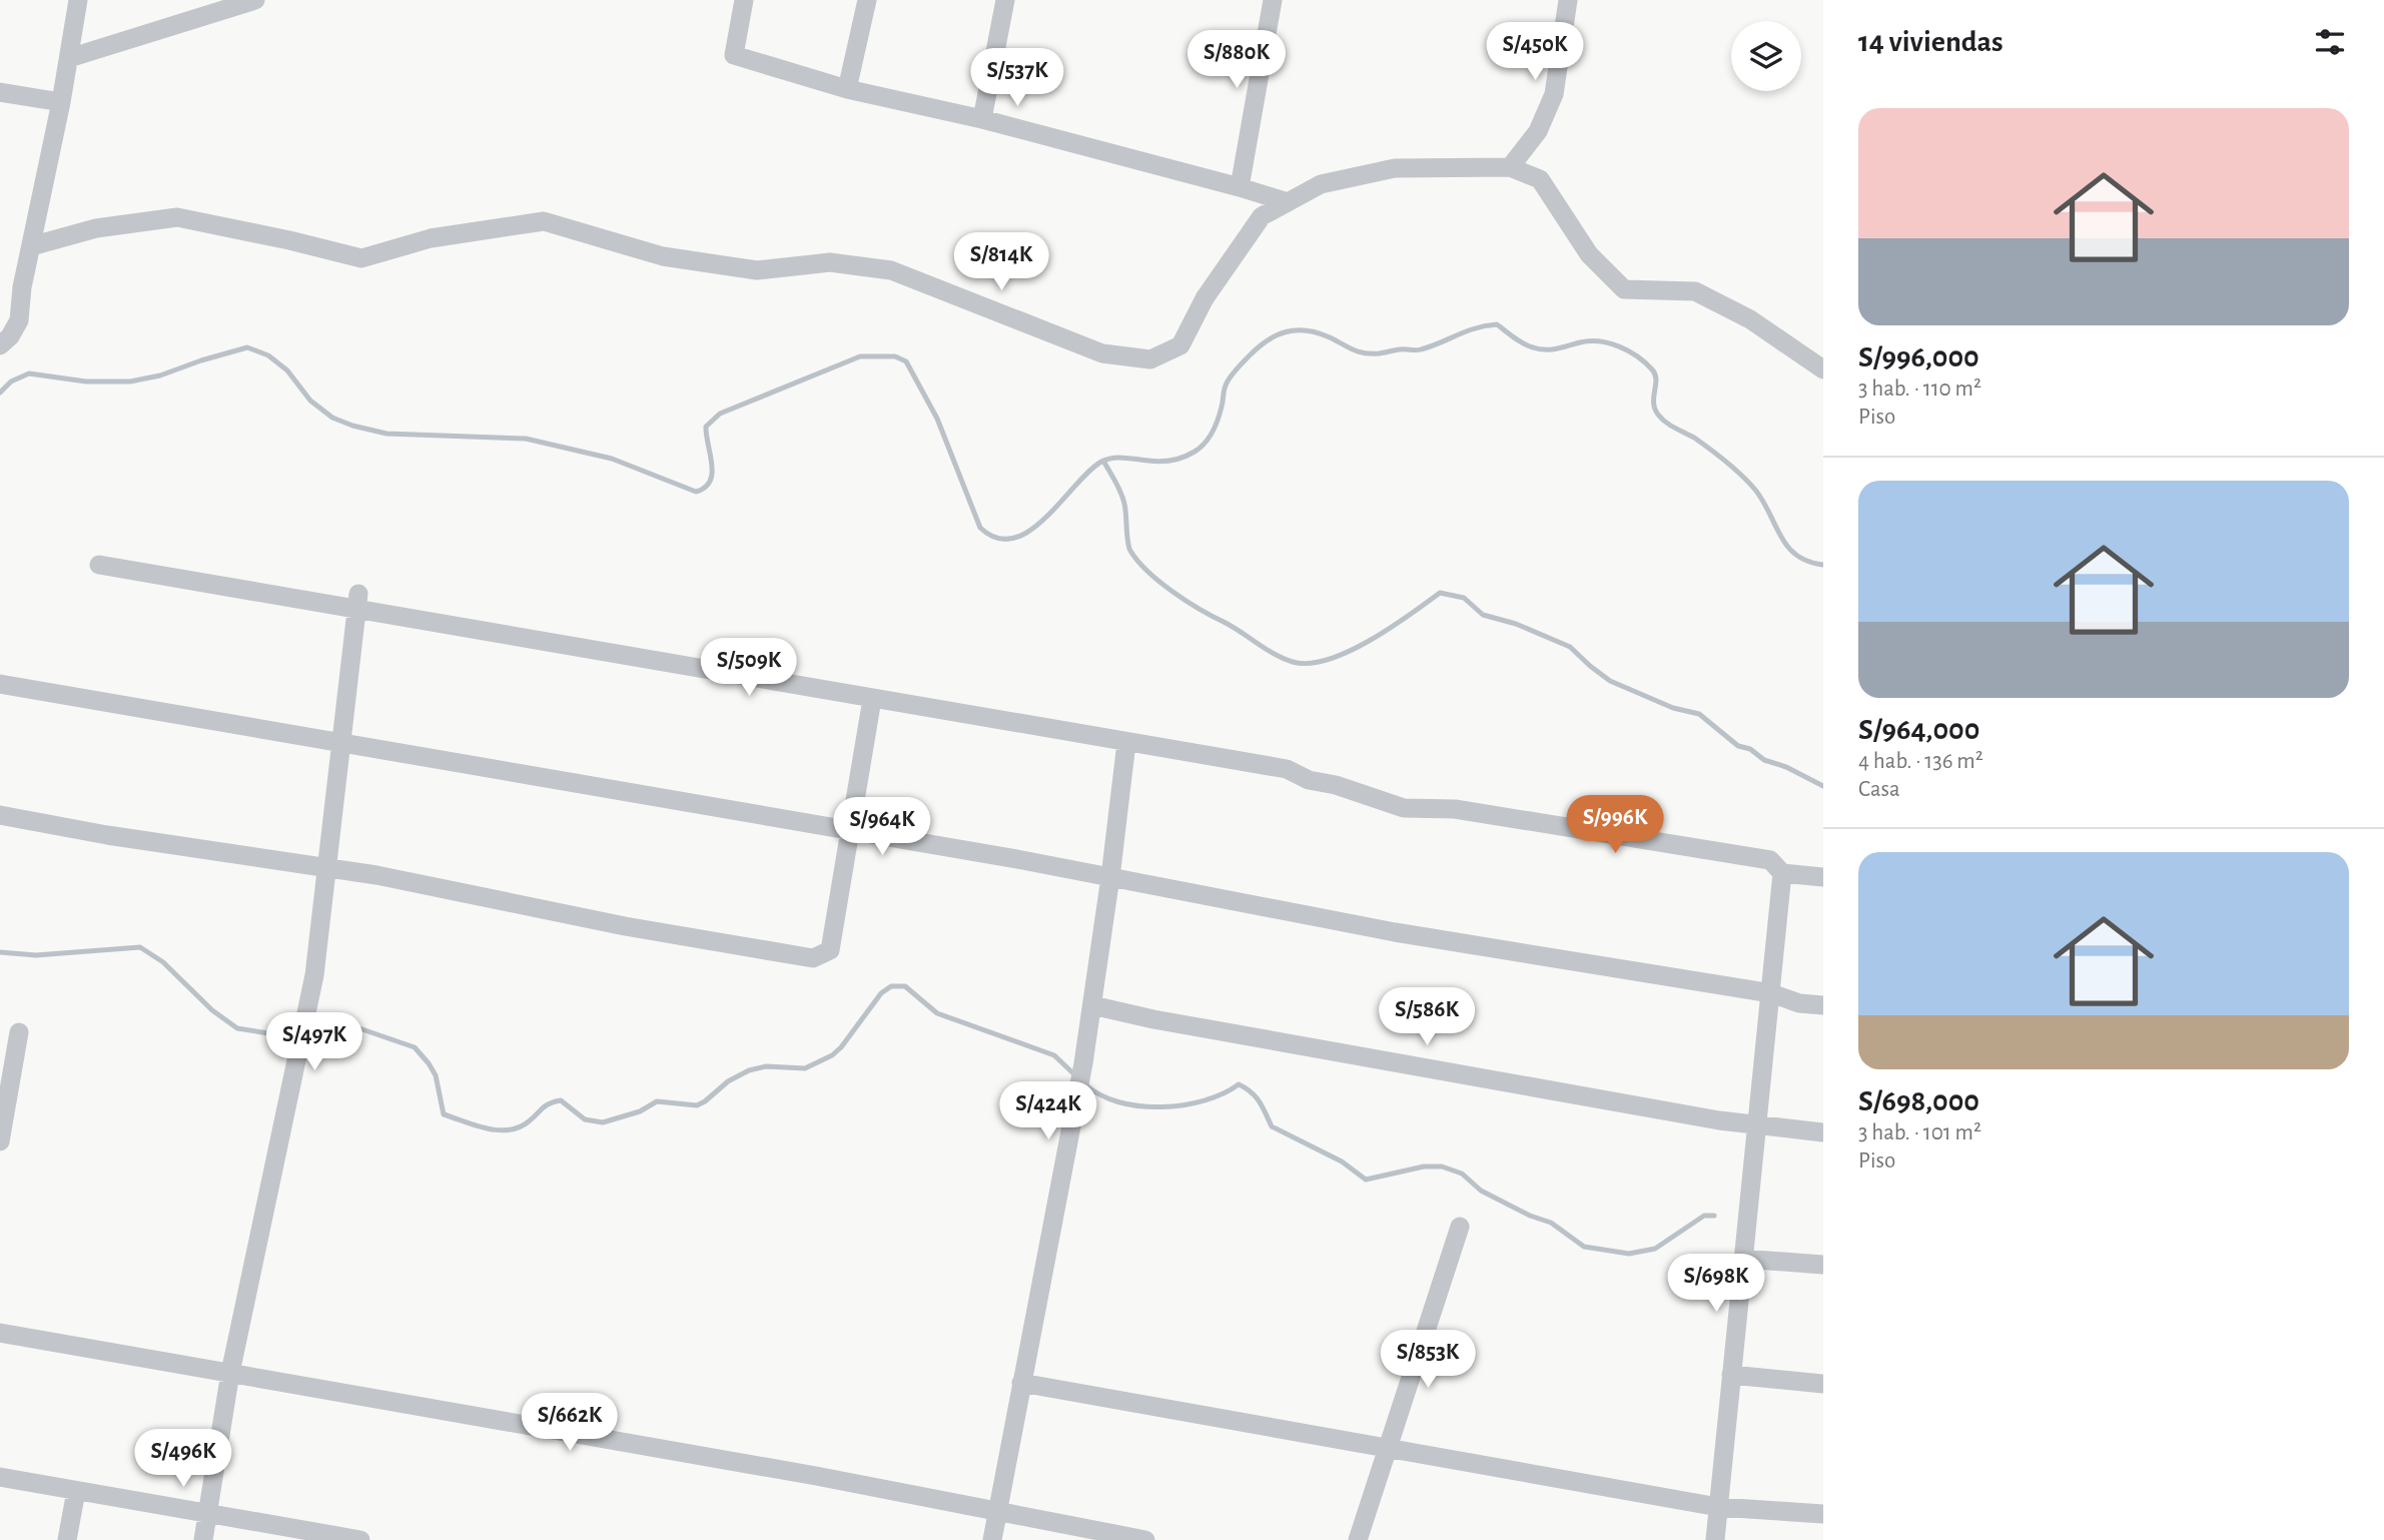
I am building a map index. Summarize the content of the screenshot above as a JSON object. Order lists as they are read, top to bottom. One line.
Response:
{"page":{"heading":"14 viviendas","price":["S/450K","S/880K","S/537K","S/814K","S/509K","S/996K","S/964K","S/586K","S/497K","S/424K","S/698K","S/853K","S/662K","S/496K"],"list":[{"name":"S/996,000","note":"3 hab. · 110 m² · Piso"},{"name":"S/964,000","note":"4 hab. · 136 m² · Casa"},{"name":"S/698,000","note":"3 hab. · 101 m² · Piso"}]}}
